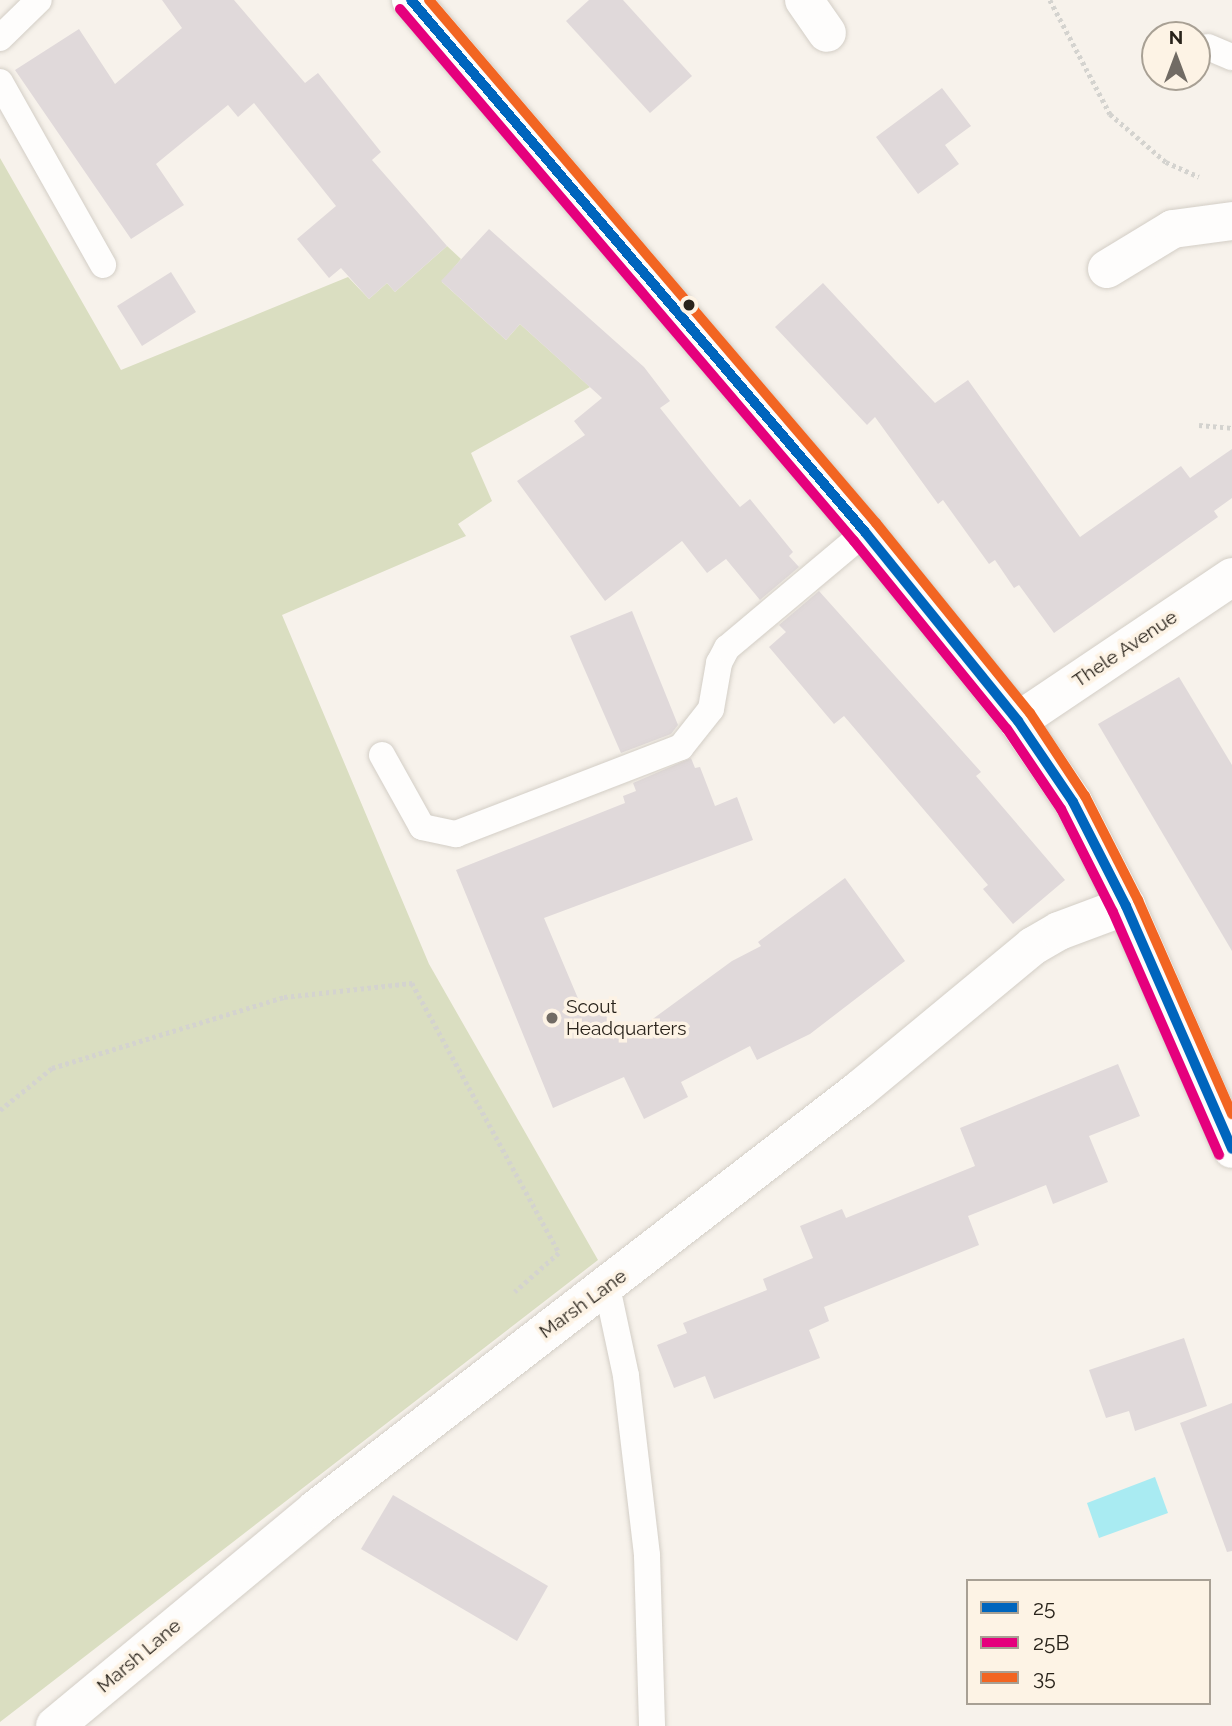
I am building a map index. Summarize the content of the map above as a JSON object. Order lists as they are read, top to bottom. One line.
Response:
{"streets":{"street":["Thele Avenue","Marsh Lane"]},"places":["Scout Headquarters"],"lines":["transit line 25","transit line 35","transit line 25B"],"legend":["25","25B","35"],"north":"top"}
